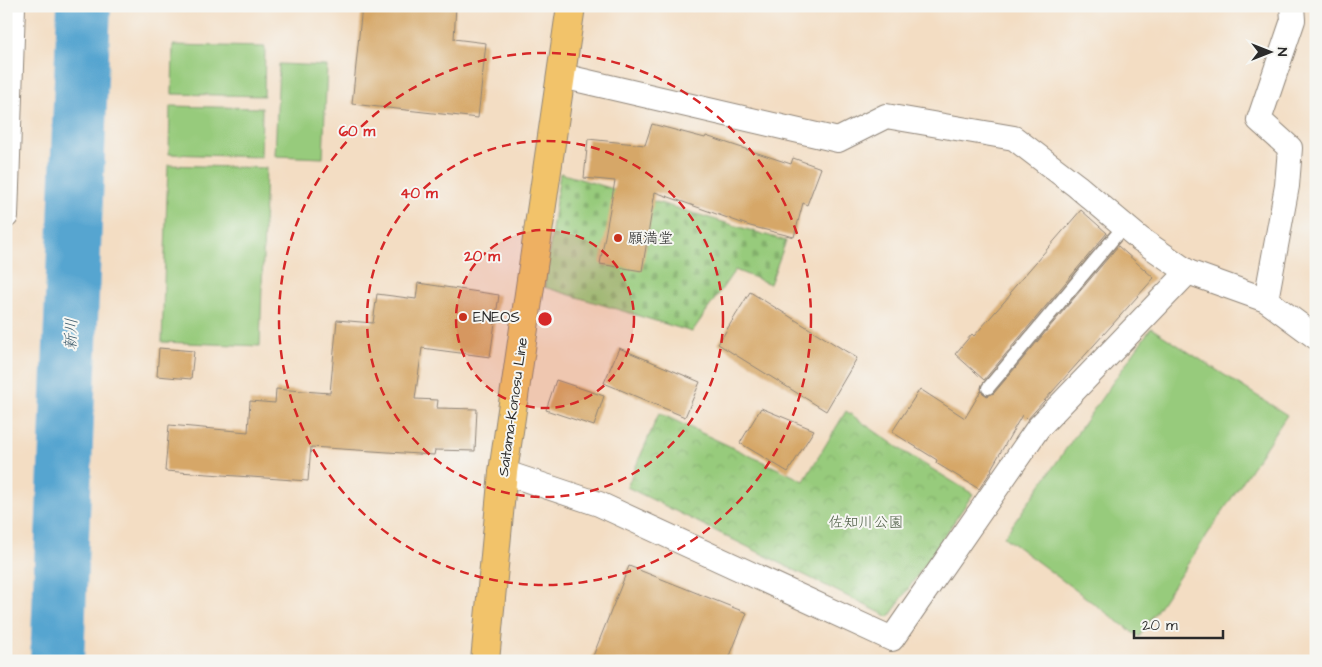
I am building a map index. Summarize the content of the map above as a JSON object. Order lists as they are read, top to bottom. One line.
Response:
{"streets":{"main road":["Saitama-Konosu Line"]},"water":["新川"],"parks":["佐知川公園"],"places":["願満堂","ENEOS"],"scale_bar":"20 m","north":"right","rings":["60 m","40 m","20 m"]}
